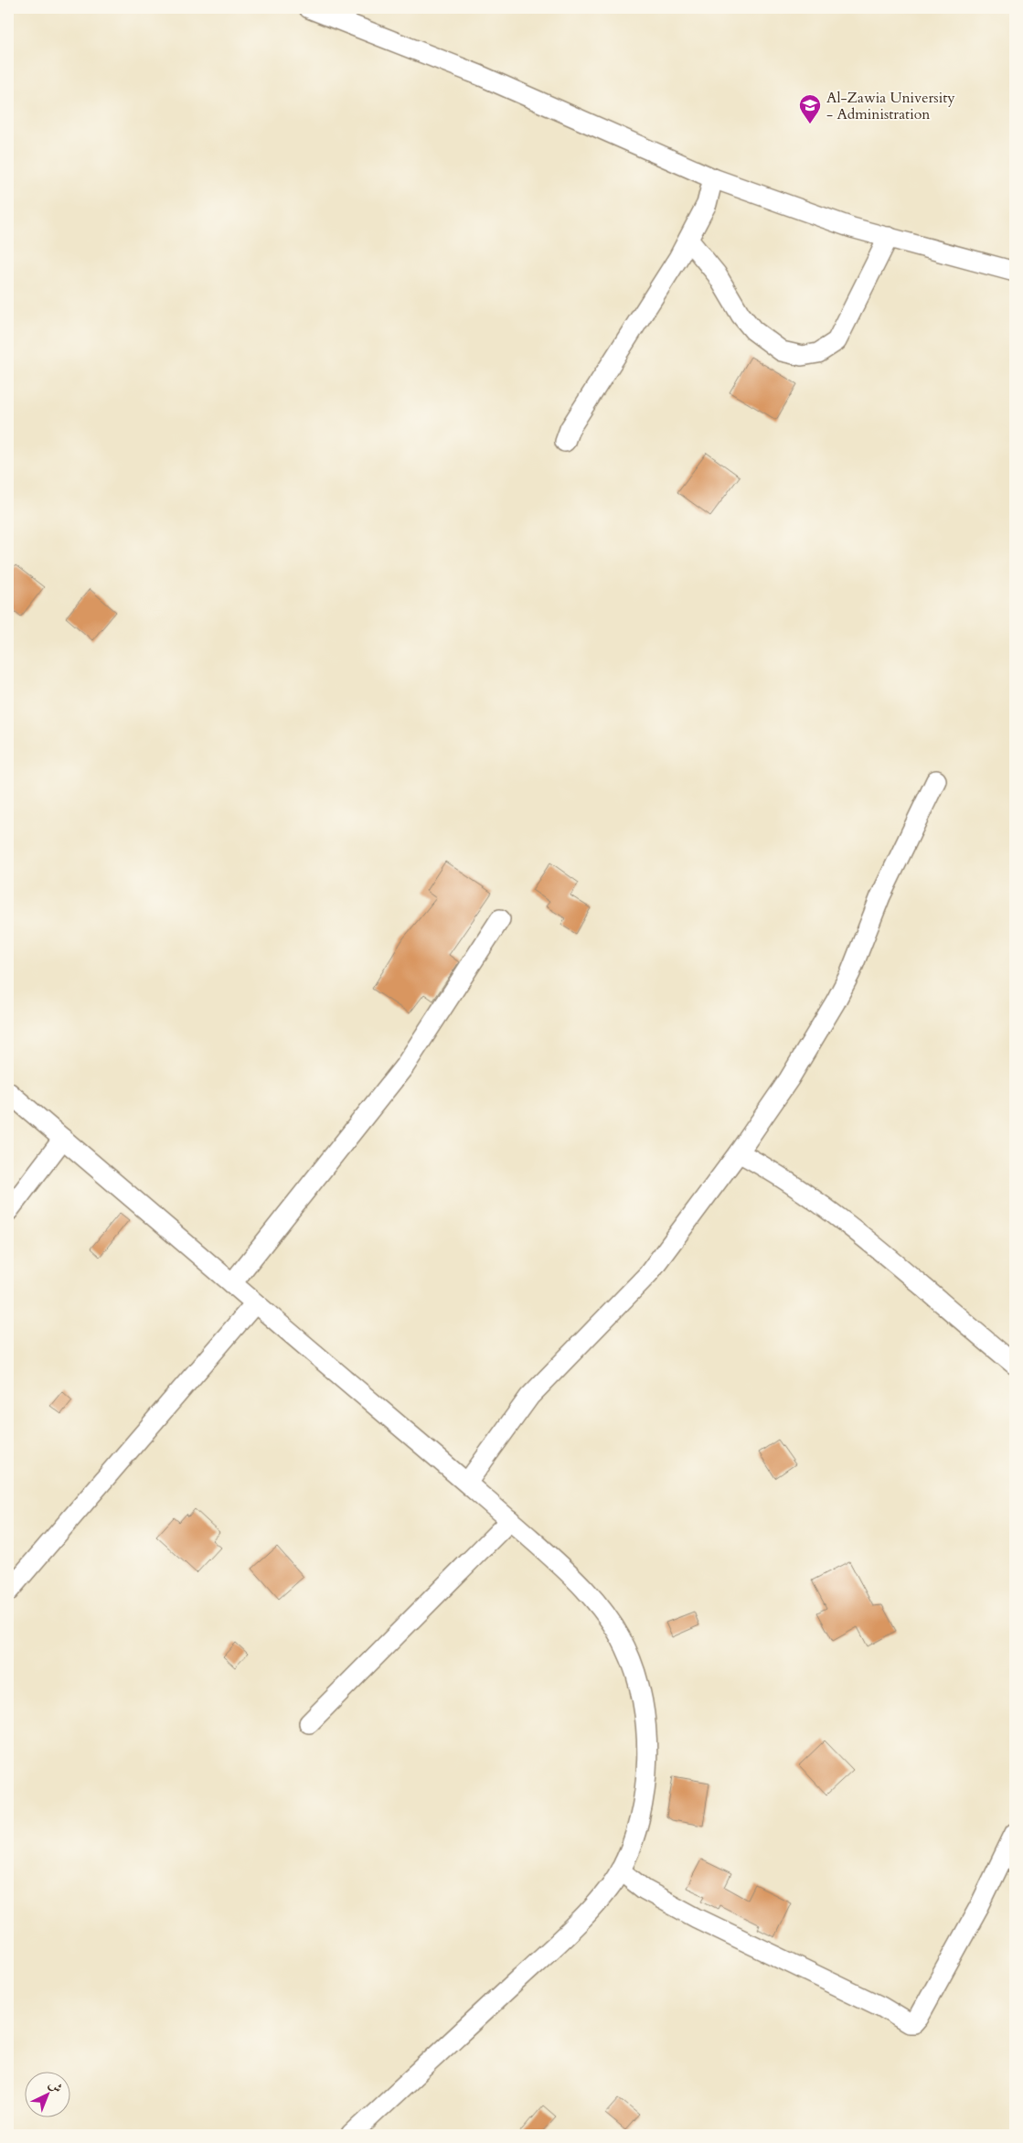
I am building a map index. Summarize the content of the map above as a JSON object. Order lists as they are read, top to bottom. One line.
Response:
{"places":{"school or university":["Al-Zawia University - Administration"]},"north":"top right"}
